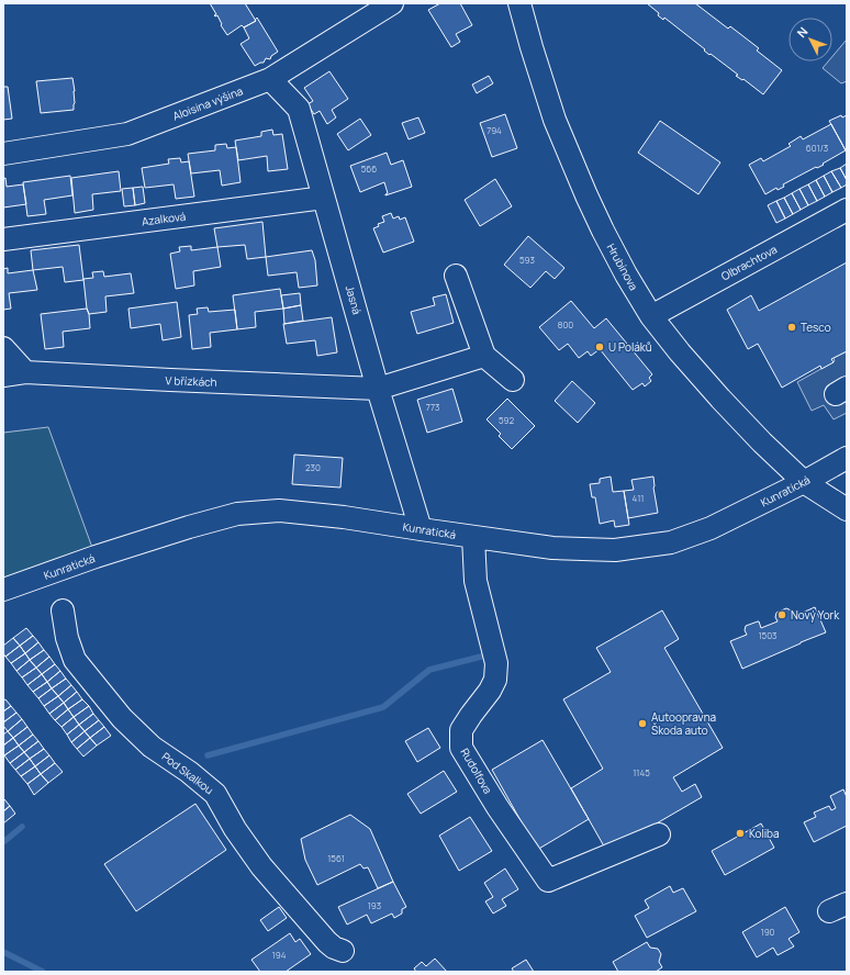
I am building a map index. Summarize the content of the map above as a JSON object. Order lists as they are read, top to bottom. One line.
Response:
{"streets":{"street":["Aloisina výšina","Azalková","Olbrachtova","Hrubínova","Jasná","V břízkách","Kunratická","Rudolfova","Pod Skalkou"]},"crossings":[["Aloisina výšina","Jasná"],["Azalková","Jasná"],["Olbrachtova","Hrubínova"],["Hrubínova","Kunratická"],["Jasná","V břízkách"],["Jasná","Kunratická"],["Kunratická","Rudolfova"]],"places":["Tesco","U Poláků","Nový York","Autoopravna Škoda auto","Koliba"],"house_numbers":["794","601/3","566","593","800","773","592","230","411","1503","1145","1561","193","190","194"],"north":"top left"}
